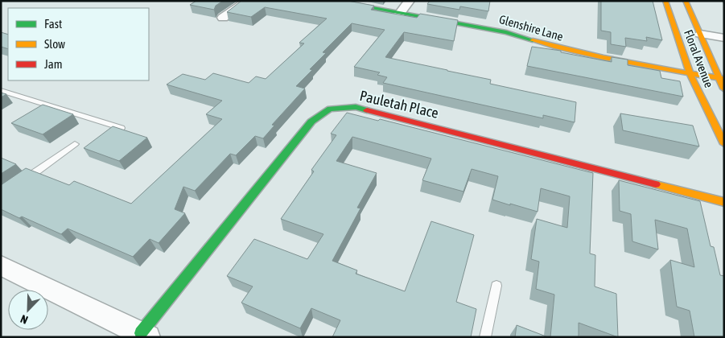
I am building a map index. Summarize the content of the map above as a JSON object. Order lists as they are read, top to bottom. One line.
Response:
{"streets":{"street":["Glenshire Lane","Floral Avenue","Pauletah Place"]},"crossings":[["Glenshire Lane","Floral Avenue"]],"legend":["Fast","Slow","Jam"],"north":"bottom left"}
